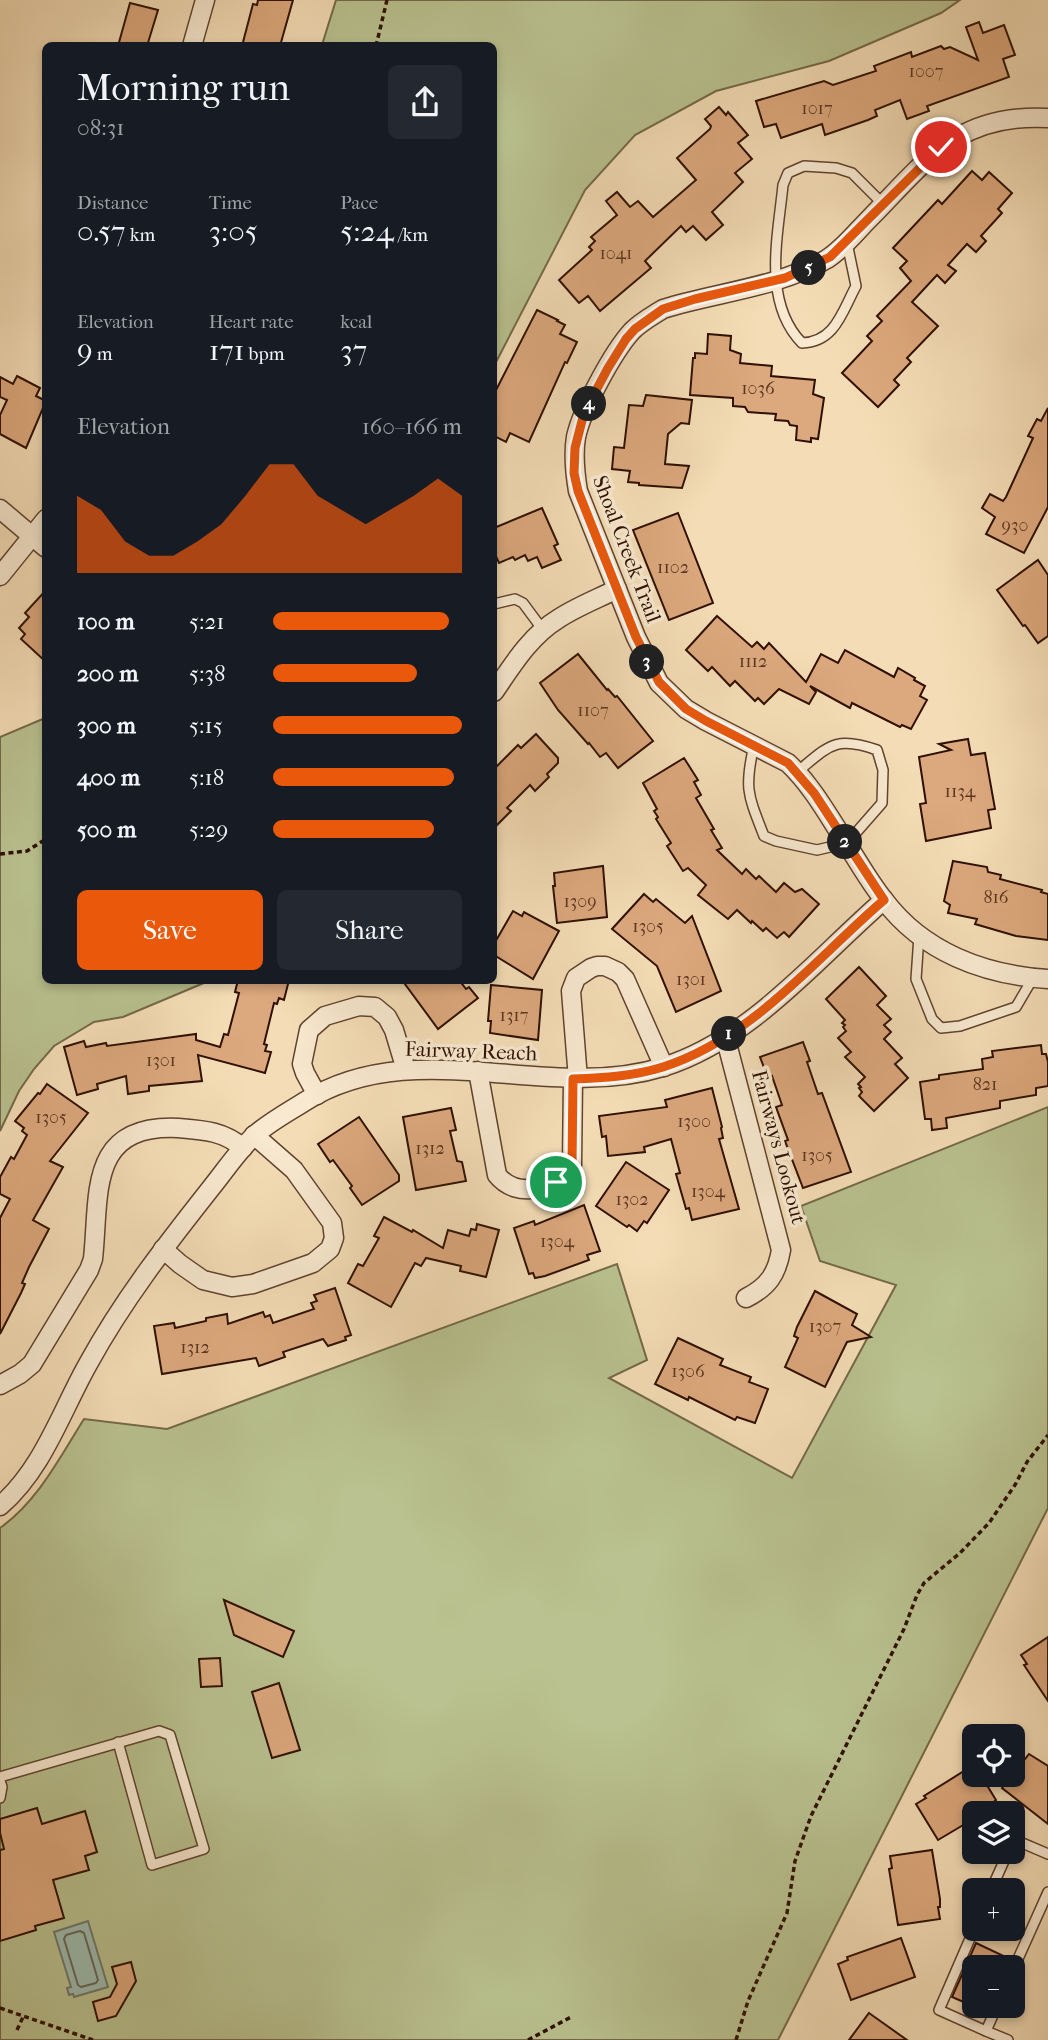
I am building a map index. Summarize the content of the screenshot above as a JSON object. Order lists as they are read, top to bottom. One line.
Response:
{"streets":{"street":["Shoal Creek Trail","Fairway Reach","Fairways Lookout"]},"crossings":[["Shoal Creek Trail","Fairway Reach"],["Fairway Reach","Fairways Lookout"]],"house_numbers":["1007","1017","1041","1036","930","1102","1112","1107","1134","816","1309","1305","1301","1317","1301","821","1305","1300","1312","1305","1304","1302","1304","1307","1312","1306"],"page":{"heading":["Morning run","08:31"],"stats":[["Distance","0.57 km"],["Time","3:05"],["Pace","5:24 /km"],["Elevation","9 m"],["Heart rate","171 bpm"],["kcal","37"]],"pins":["5","4","3","2","1"],"chart":["Elevation","160–166 m"],"list":[{"name":"100 m","note":"5:21"},{"name":"200 m","note":"5:38"},{"name":"300 m","note":"5:15"},{"name":"400 m","note":"5:18"},{"name":"500 m","note":"5:29"}],"buttons":["Save","Share"],"map_buttons":["+","−"]}}
